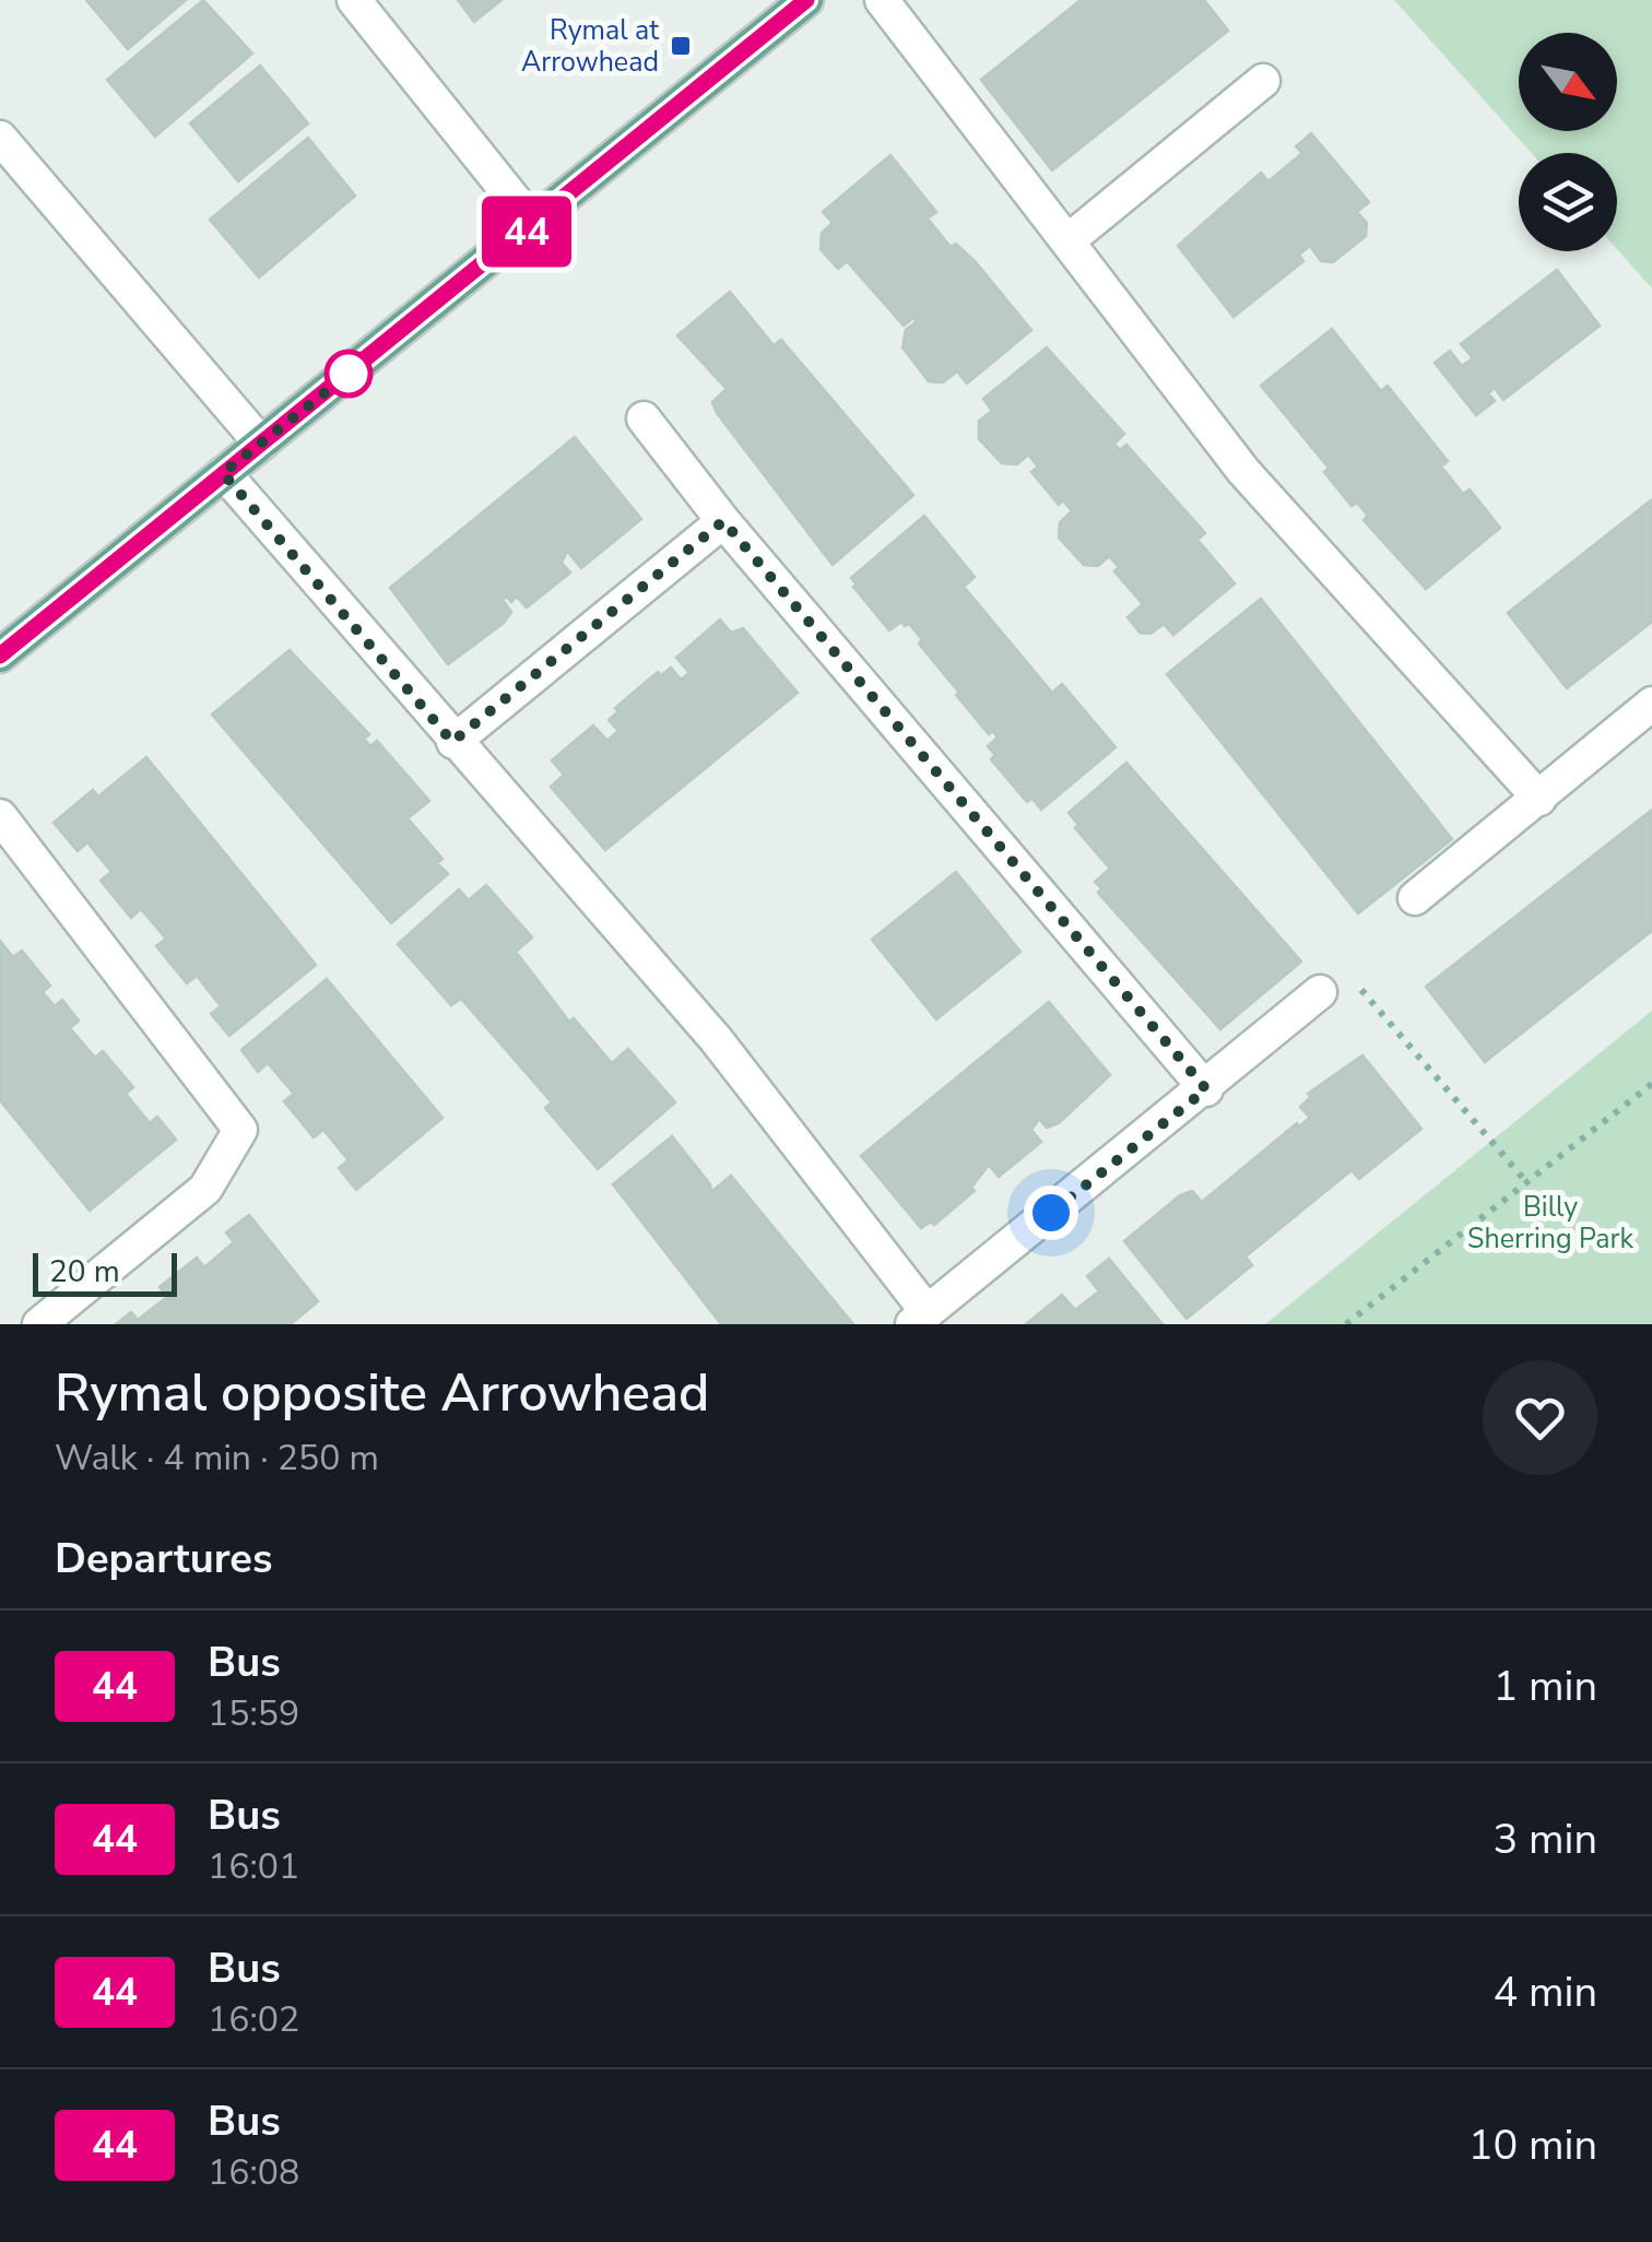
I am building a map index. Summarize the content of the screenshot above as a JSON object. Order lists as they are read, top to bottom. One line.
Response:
{"parks":["Billy Sherring Park"],"places":{"transit":["Rymal at Arrowhead"]},"lines":["bus line 44"],"scale_bar":"20 m","north":"bottom right","page":{"on_map":"44","scale":"20 m","heading":[["Rymal opposite Arrowhead","Walk · 4 min · 250 m"],"Departures"],"list":[{"mark":"44","name":"Bus","note":"15:59","value":"1 min"},{"mark":"44","name":"Bus","note":"16:01","value":"3 min"},{"mark":"44","name":"Bus","note":"16:02","value":"4 min"},{"mark":"44","name":"Bus","note":"16:08","value":"10 min"}]}}
